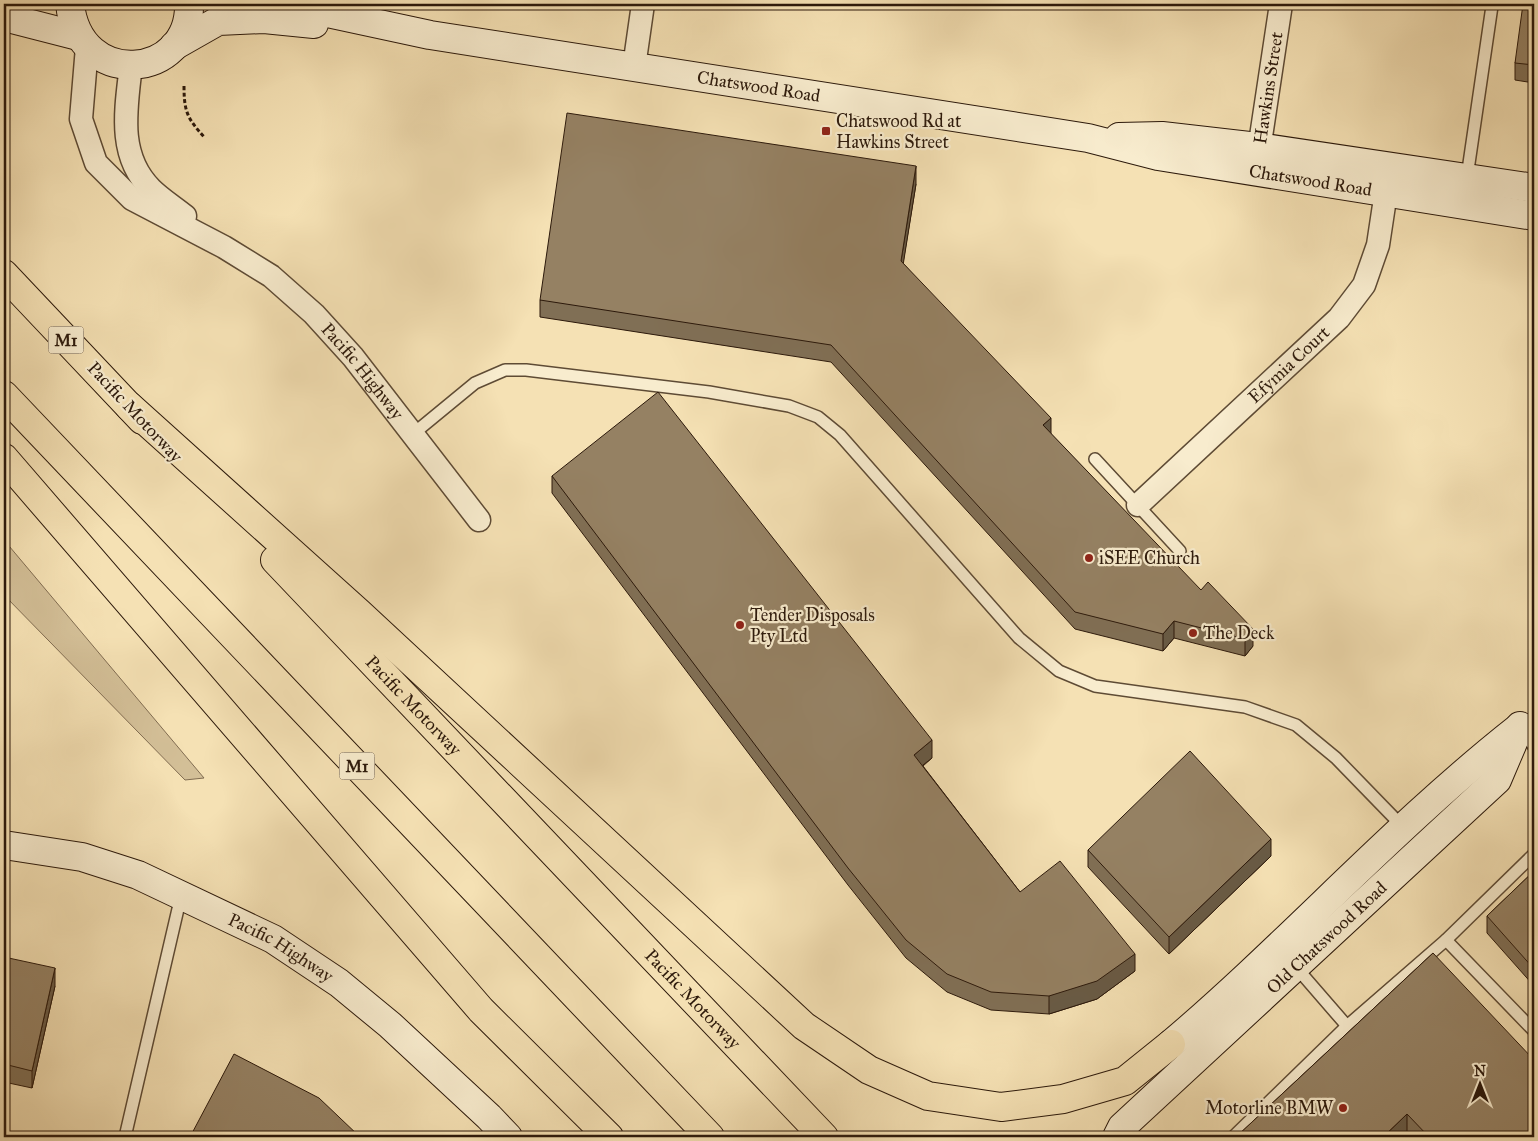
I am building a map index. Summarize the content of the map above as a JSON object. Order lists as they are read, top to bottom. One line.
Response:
{"streets":{"highway":["M1","Pacific Motorway"],"main road":["Chatswood Road","Pacific Highway","Old Chatswood Road"],"street":["Hawkins Street","Efymia Court"]},"crossings":[["Chatswood Road","Hawkins Street"],["Chatswood Road","Efymia Court"],["Chatswood Road","Pacific Highway"]],"places":{"transit":["Chatswood Rd at Hawkins Street"],"other":["iSEE Church","Tender Disposals Pty Ltd","The Deck","Motorline BMW"]},"north":"top"}
